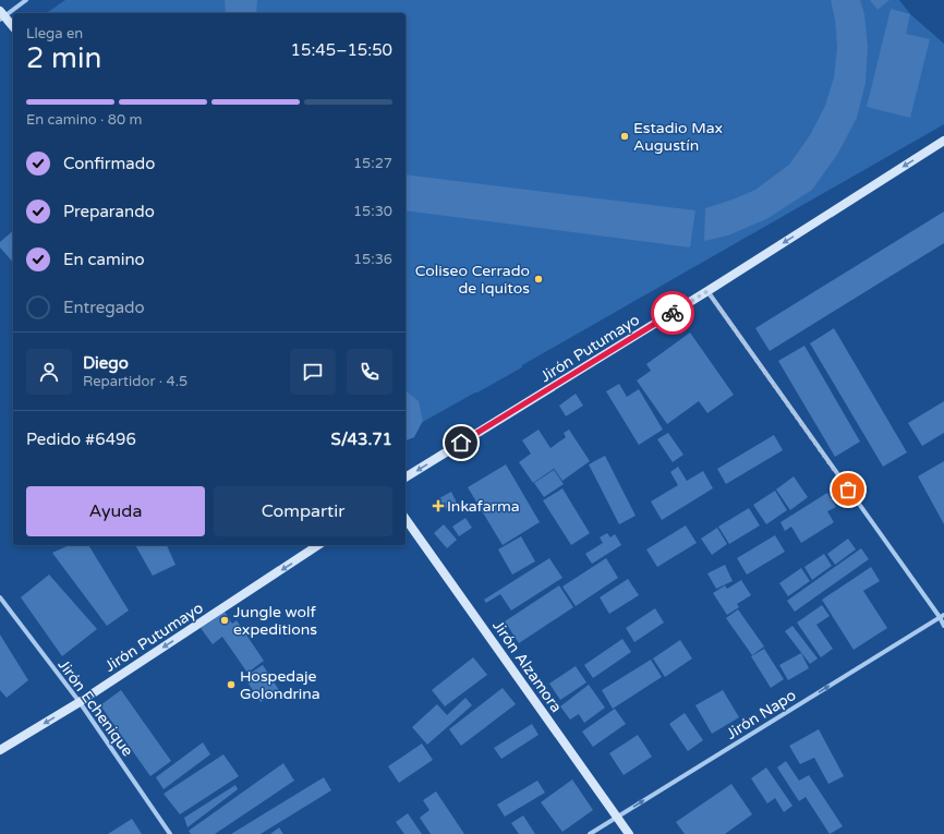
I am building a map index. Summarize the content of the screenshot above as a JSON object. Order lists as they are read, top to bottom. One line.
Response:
{"streets":{"street":["Jirón Putumayo","Jirón Alzamora","Jirón Echenique","Jirón Napo"]},"crossings":[["Jirón Putumayo","Jirón Echenique"],["Jirón Alzamora","Jirón Napo"]],"one_way":["Jirón Putumayo","Jirón Napo"],"places":{"other":["Estadio Max Augustín","Coliseo Cerrado de Iquitos","Jungle wolf expeditions","Hospedaje Golondrina"],"health":["Inkafarma"]},"page":{"heading":["2 min","Llega en","15:45–15:50"],"panel":["Diego","Repartidor · 4.5","Pedido #6496","S/43.71"],"bar":"En camino · 80 m","list":[["Confirmado","15:27"],["Preparando","15:30"],["En camino","15:36"],"Entregado"],"buttons":["Ayuda","Compartir"]}}
